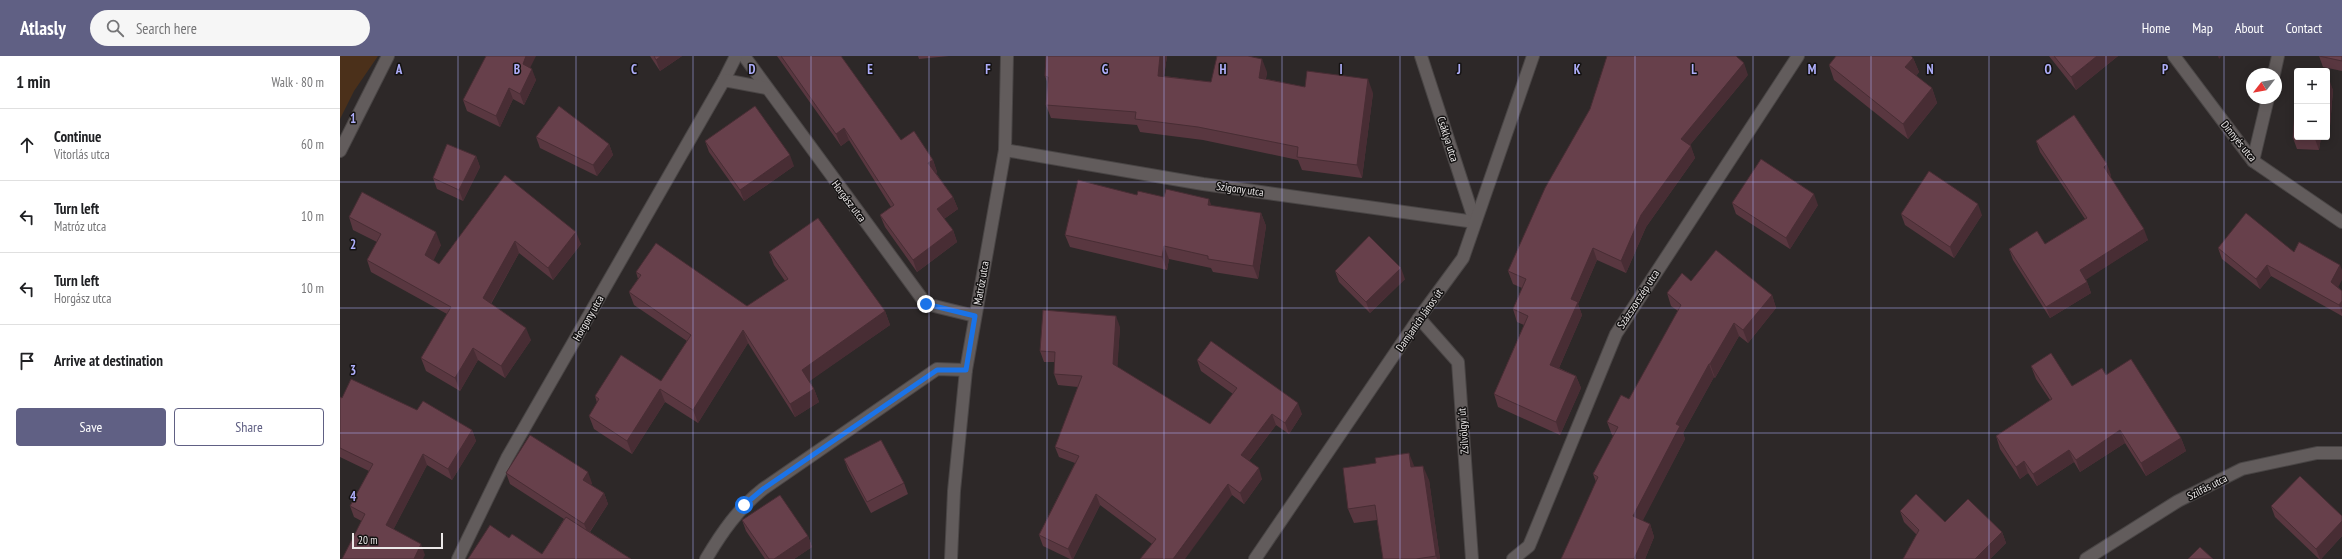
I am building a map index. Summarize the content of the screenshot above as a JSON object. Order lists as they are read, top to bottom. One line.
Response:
{"streets":{"street":["Csáklya utca","Dinnyés utca","Szigony utca","Horgász utca","Matróz utca","Százszorszép utca","Horgony utca","Damjanich János út","Zsilvölgyi út","Szilfás utca"]},"crossings":[["Csáklya utca","Szigony utca"],["Csáklya utca","Damjanich János út"],["Szigony utca","Matróz utca"],["Szigony utca","Damjanich János út"],["Horgász utca","Matróz utca"],["Damjanich János út","Zsilvölgyi út"]],"scale_bar":"20 m","north":"bottom left","page":{"header":"Atlasly","search":"Search here","nav":["Home","Map","About","Contact"],"heading":["1 min","Walk · 80 m"],"map_buttons":["+","−"],"list":[["Continue","Vitorlás utca","60 m"],["Turn left","Matróz utca","10 m"],["Turn left","Horgász utca","10 m"],"Arrive at destination"],"buttons":["Save","Share"],"scale":"20 m"},"grid":{"columns":["A","B","C","D","E","F","G","H","I","J","K","L","M","N","O","P"],"rows":["1","2","3","4"]}}
